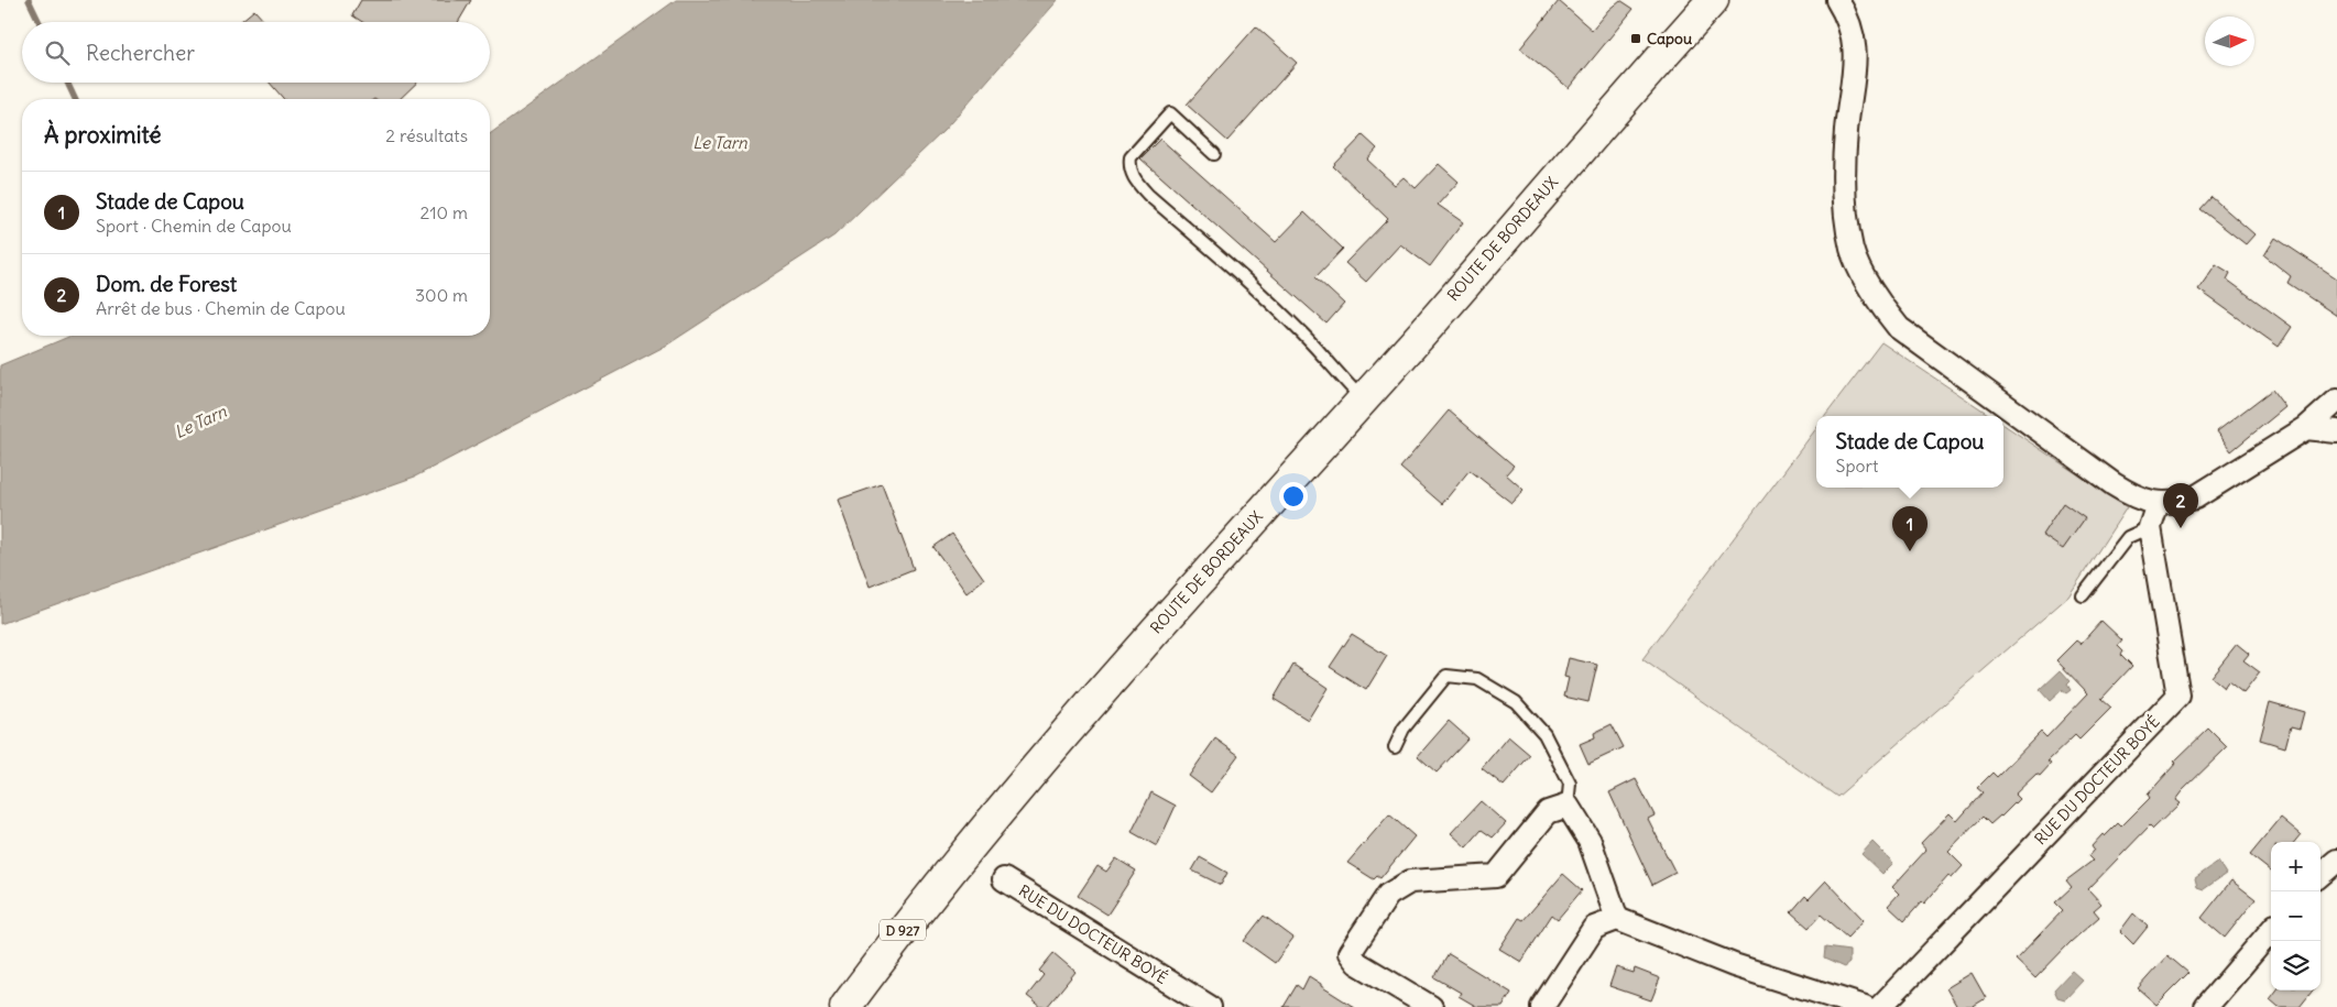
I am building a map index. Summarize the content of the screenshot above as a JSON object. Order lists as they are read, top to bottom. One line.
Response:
{"streets":{"main road":["ROUTE DE BORDEAUX","D 927"],"street":["RUE DU DOCTEUR BOYÉ"]},"water":["Le Tarn"],"places":{"transit":["Capou"]},"north":"right","page":{"search":"Rechercher","heading":["À proximité","2 résultats"],"list":[{"mark":"1","name":"Stade de Capou","note":"Sport · Chemin de Capou","value":"210 m"},{"mark":"2","name":"Dom. de Forest","note":"Arrêt de bus · Chemin de Capou","value":"300 m"}],"popup":["Stade de Capou","Sport"],"pins":["2","1"],"map_buttons":["+","−"]}}
